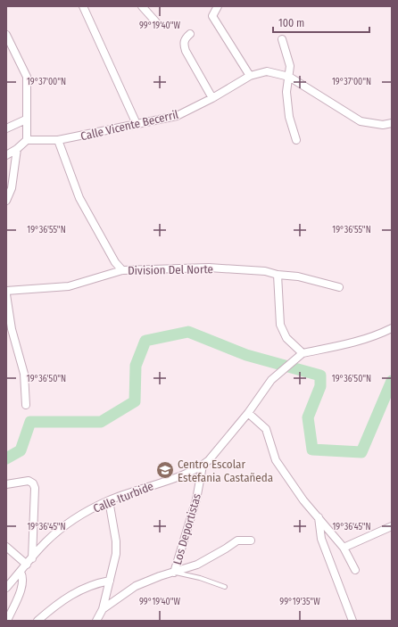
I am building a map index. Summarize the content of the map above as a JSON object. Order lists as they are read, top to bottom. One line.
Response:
{"streets":{"street":["Calle Vicente Becerril","Division Del Norte","Calle Iturbide","Los Deportistas"]},"crossings":[["Calle Vicente Becerril","Division Del Norte"],["Calle Iturbide","Los Deportistas"]],"places":{"school or university":["Centro Escolar Estefania Castañeda"]},"scale_bar":"100 m","coordinates":["99°19'40\"W","19°37'00\"N","19°36'55\"N","19°36'50\"N","19°36'45\"N","99°19'35\"W"]}
